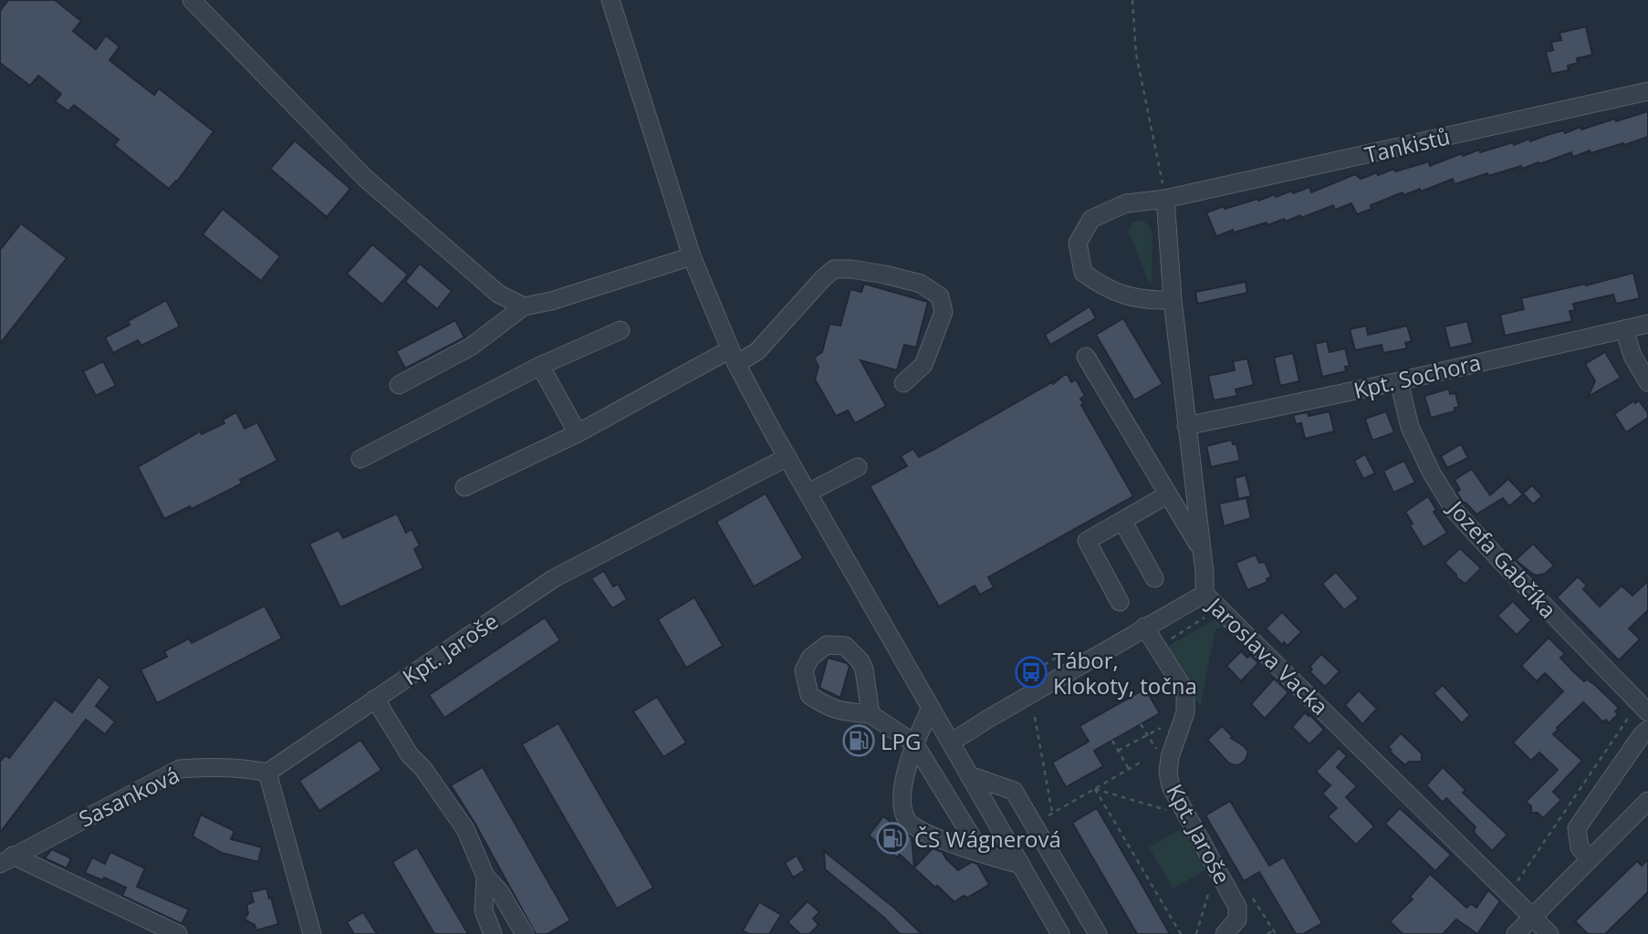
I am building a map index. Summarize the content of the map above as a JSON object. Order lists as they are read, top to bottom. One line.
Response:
{"streets":{"street":["Tankistů","Kpt. Sochora","Jozefa Gabčíka","Kpt. Jaroše","Jaroslava Vacka","Sasanková"]},"crossings":[["Tankistů","Jaroslava Vacka"],["Kpt. Sochora","Jozefa Gabčíka"],["Kpt. Sochora","Jaroslava Vacka"],["Kpt. Jaroše","Sasanková"]],"places":{"bus stop":["Tábor, Klokoty, točna"],"fuel station":["LPG","ČS Wágnerová"]}}
